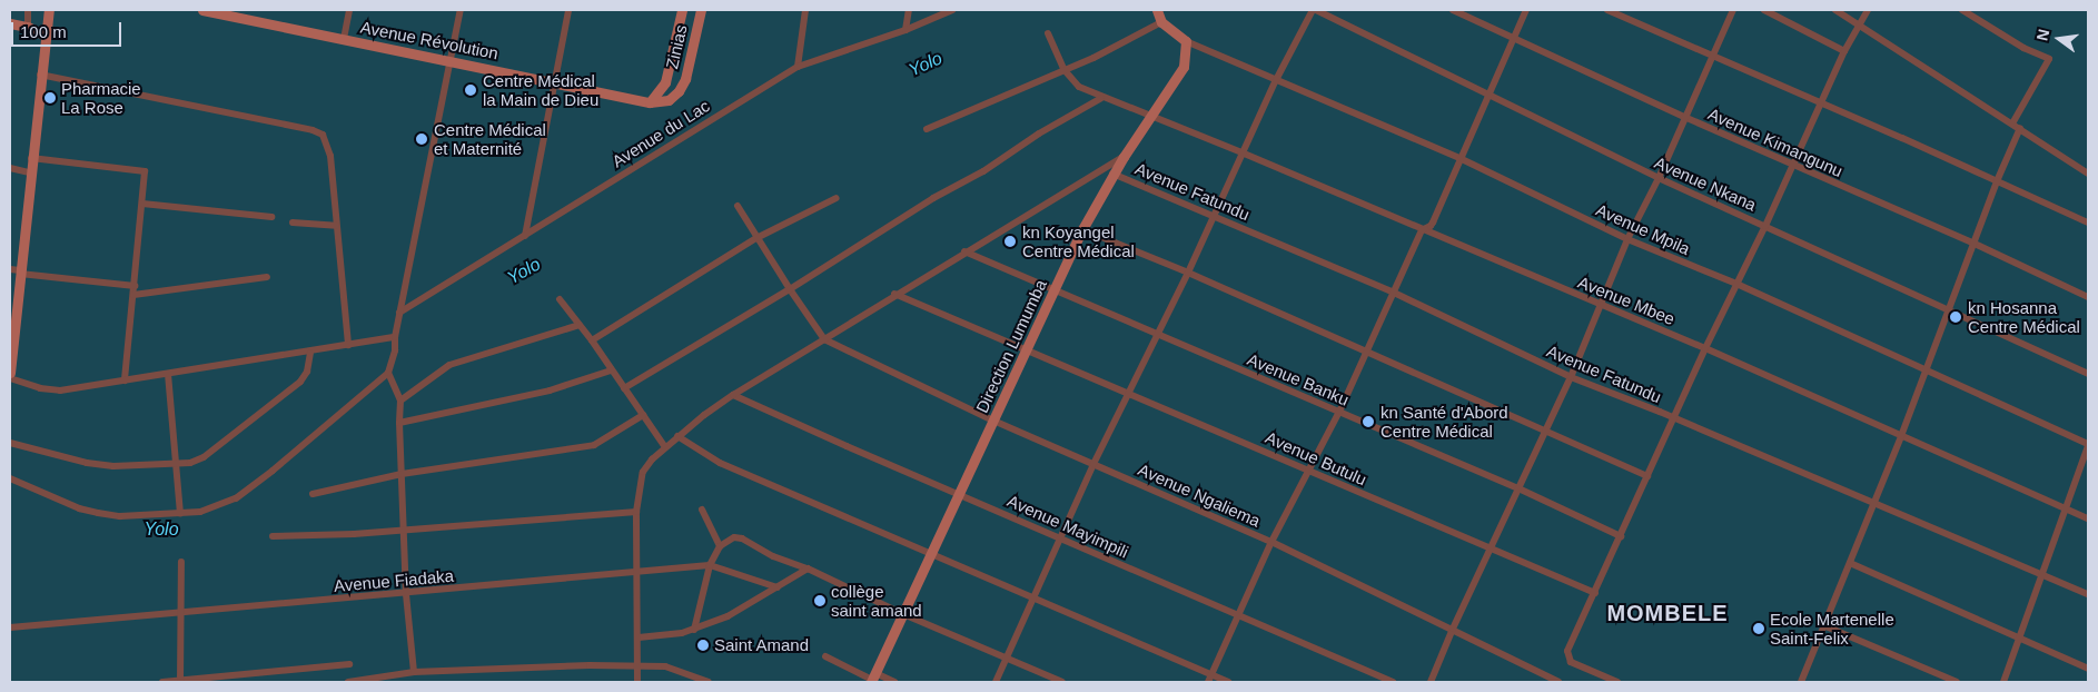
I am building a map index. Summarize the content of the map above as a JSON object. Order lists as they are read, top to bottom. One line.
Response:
{"streets":{"street":["Avenue Révolution","Zinias","Avenue du Lac","Avenue Kimangunu","Avenue Nkana","Avenue Fatundu","Avenue Mpila","Avenue Mbee","Direction Lumumba","Avenue Banku","Avenue Butulu","Avenue Ngaliema","Avenue Mayimpili","Avenue Fiadaka"]},"crossings":[["Avenue Révolution","Zinias"],["Avenue Fatundu","Direction Lumumba"],["Avenue Mpila","Direction Lumumba"],["Avenue Mbee","Direction Lumumba"],["Direction Lumumba","Avenue Banku"],["Direction Lumumba","Avenue Butulu"],["Direction Lumumba","Avenue Ngaliema"],["Direction Lumumba","Avenue Mayimpili"]],"districts":["MOMBELE"],"water":["Yolo"],"places":["Centre Médical la Main de Dieu","Pharmacie La Rose","Centre Médical et Maternité","kn Koyangel Centre Médical","kn Hosanna Centre Médical","kn Santé d'Abord Centre Médical","collège saint amand","Ecole Martenelle Saint-Felix","Saint Amand"],"scale_bar":"100 m","north":"left"}
